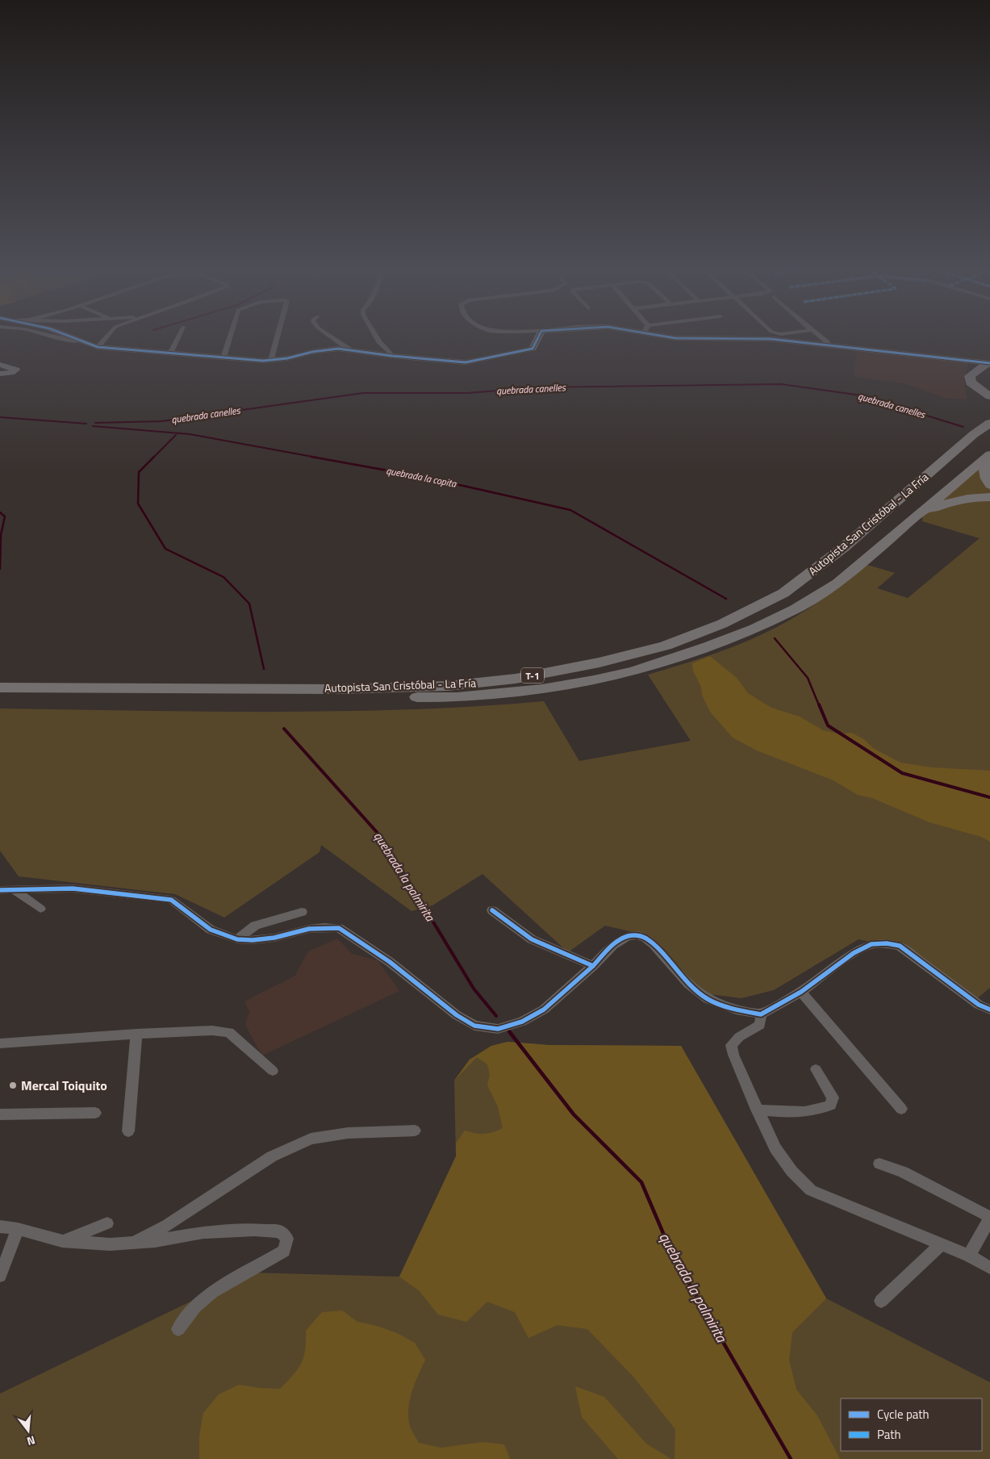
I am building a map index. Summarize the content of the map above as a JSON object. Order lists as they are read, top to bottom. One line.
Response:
{"streets":{"highway":["Autopista San Cristóbal - La Fría","T-1"]},"water":["quebrada canelles","quebrada la copita","quebrada la palmirita"],"places":["Mercal Toiquito"],"legend":["Cycle path","Path"],"north":"bottom"}
